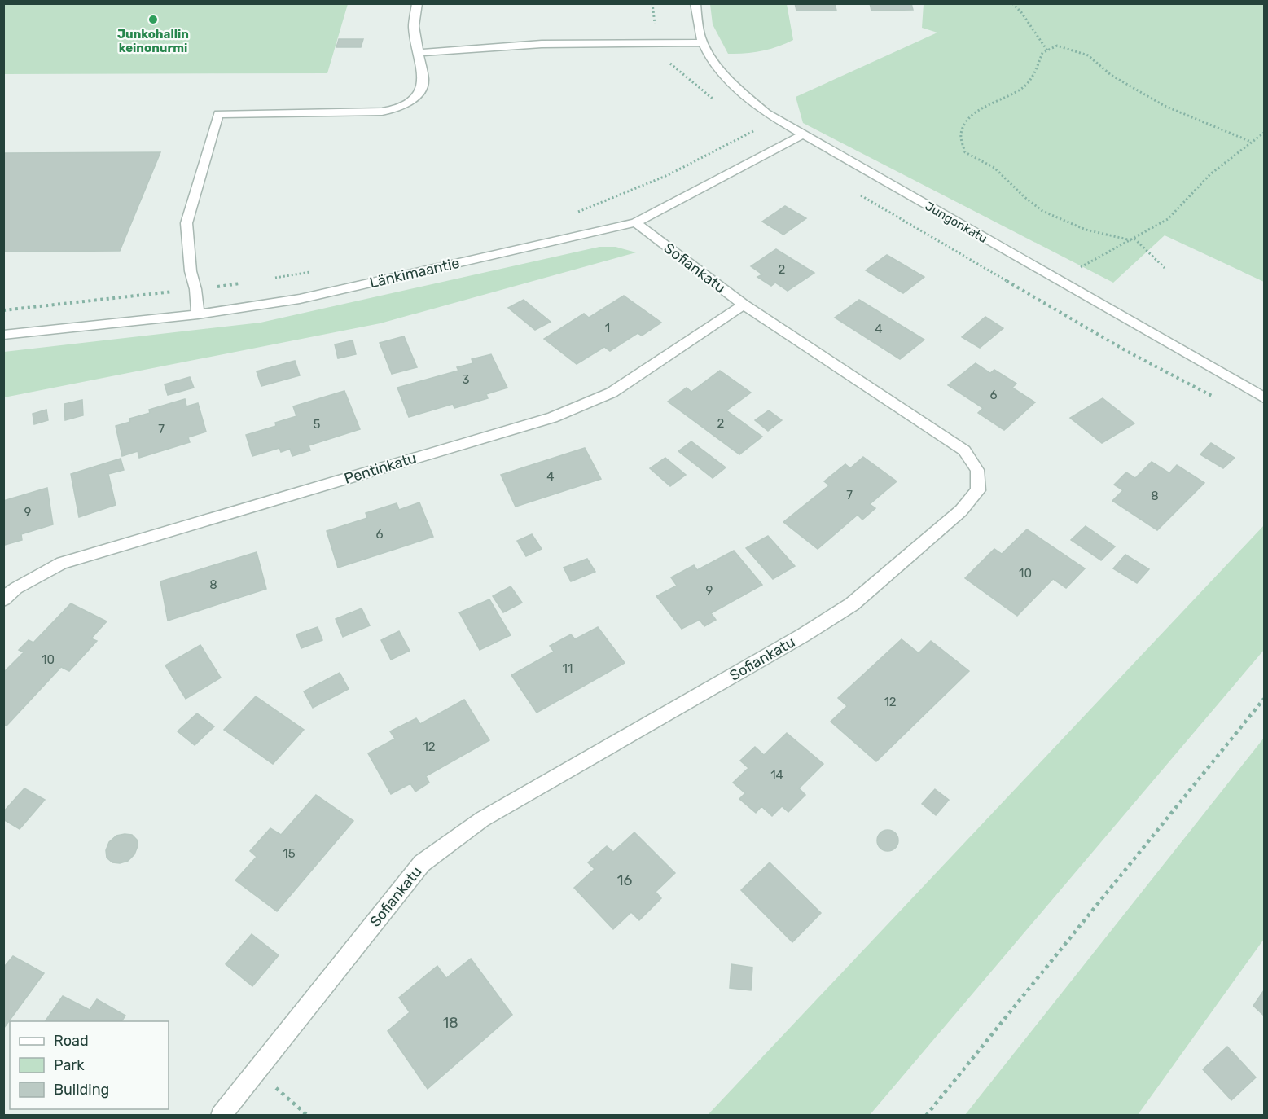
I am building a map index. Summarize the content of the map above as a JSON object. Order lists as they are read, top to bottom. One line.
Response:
{"streets":{"street":["Jungonkatu","Sofiankatu","Länkimaantie","Pentinkatu"]},"crossings":[["Jungonkatu","Länkimaantie"],["Sofiankatu","Länkimaantie"],["Sofiankatu","Pentinkatu"]],"places":["Junkohallin keinonurmi"],"house_numbers":["2","1","4","3","6","2","5","7","4","7","8","9","6","10","8","9","10","11","12","12","14","15","16","18"],"legend":["Road","Park","Building"]}
